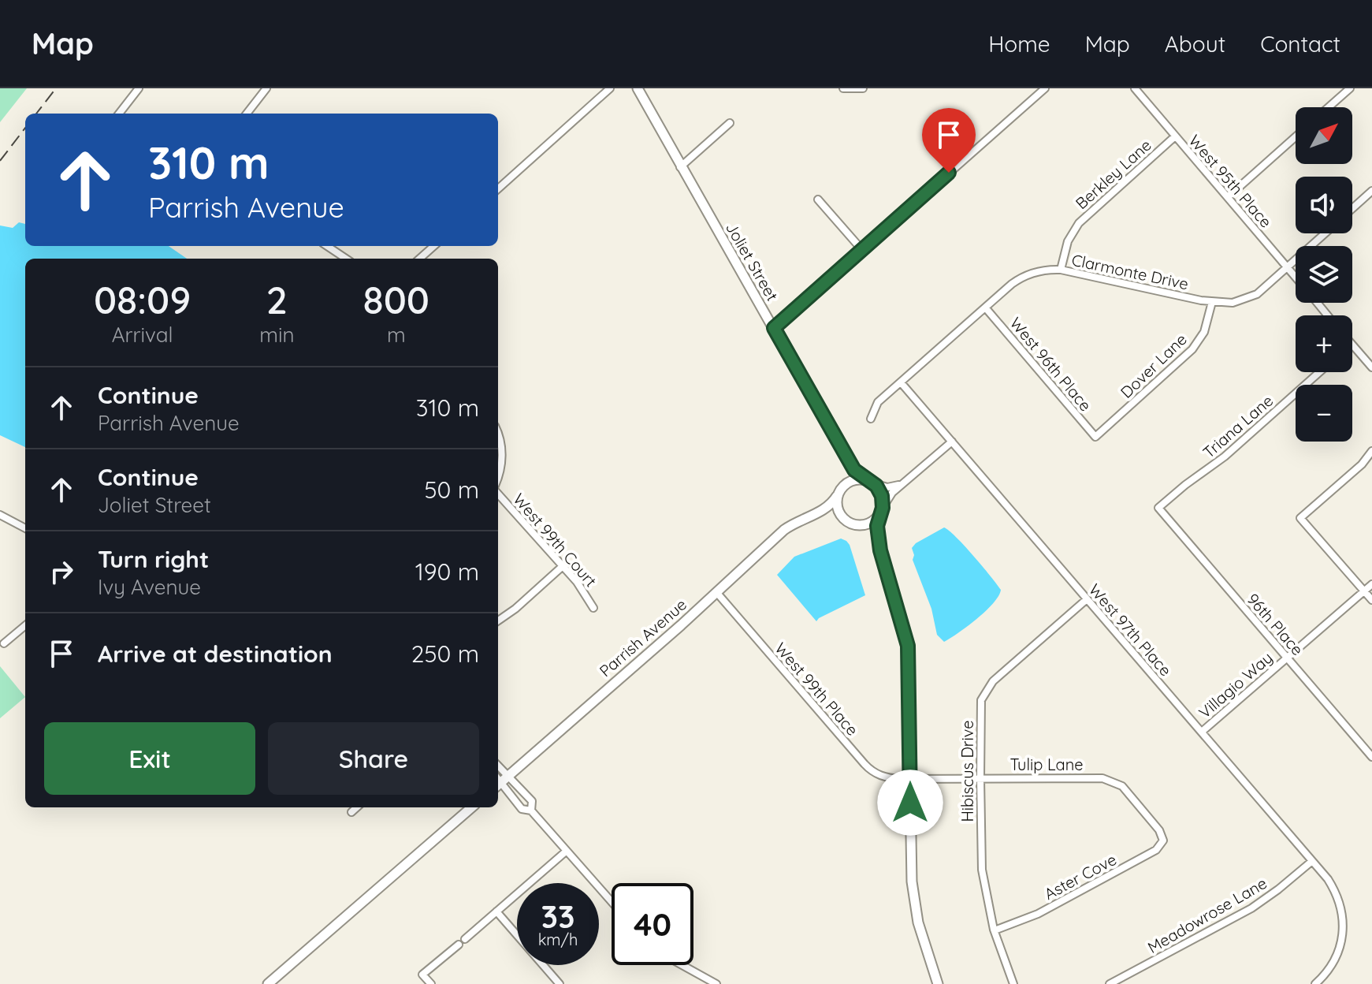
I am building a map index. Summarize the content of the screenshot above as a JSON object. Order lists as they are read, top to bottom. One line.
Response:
{"streets":{"street":["Berkley Lane","West 95th Place","Joliet Street","Clarmonte Drive","West 96th Place","Dover Lane","Triana Lane","West 99th Court","96th Place","West 97th Place","Parrish Avenue","Villagio Way","West 99th Place","Tulip Lane","Hibiscus Drive","Aster Cove","Meadowrose Lane"]},"crossings":[["Berkley Lane","West 95th Place"],["Berkley Lane","Clarmonte Drive"],["West 95th Place","Clarmonte Drive"],["Joliet Street","Parrish Avenue"],["Clarmonte Drive","West 96th Place"],["Clarmonte Drive","Dover Lane"],["Clarmonte Drive","West 97th Place"],["West 96th Place","Dover Lane"],["Triana Lane","96th Place"],["96th Place","Villagio Way"],["West 97th Place","Villagio Way"],["West 97th Place","Hibiscus Drive"],["West 97th Place","Meadowrose Lane"],["Parrish Avenue","West 99th Place"],["West 99th Place","Tulip Lane"],["Tulip Lane","Hibiscus Drive"],["Tulip Lane","Aster Cove"],["Hibiscus Drive","Aster Cove"]],"north":"top right","page":{"header":"Map","nav":["Home","Map","About","Contact"],"map_buttons":["+","−"],"turn":["310 m","Parrish Avenue"],"eta":["08:09","Arrival","2","min","800","m"],"list":[{"name":"Continue","note":"Parrish Avenue","value":"310 m"},{"name":"Continue","note":"Joliet Street","value":"50 m"},{"name":"Turn right","note":"Ivy Avenue","value":"190 m"},{"name":"Arrive at destination","value":"250 m"}],"buttons":["Exit","Share"],"speed":"33 km/h","limit":"40"}}
